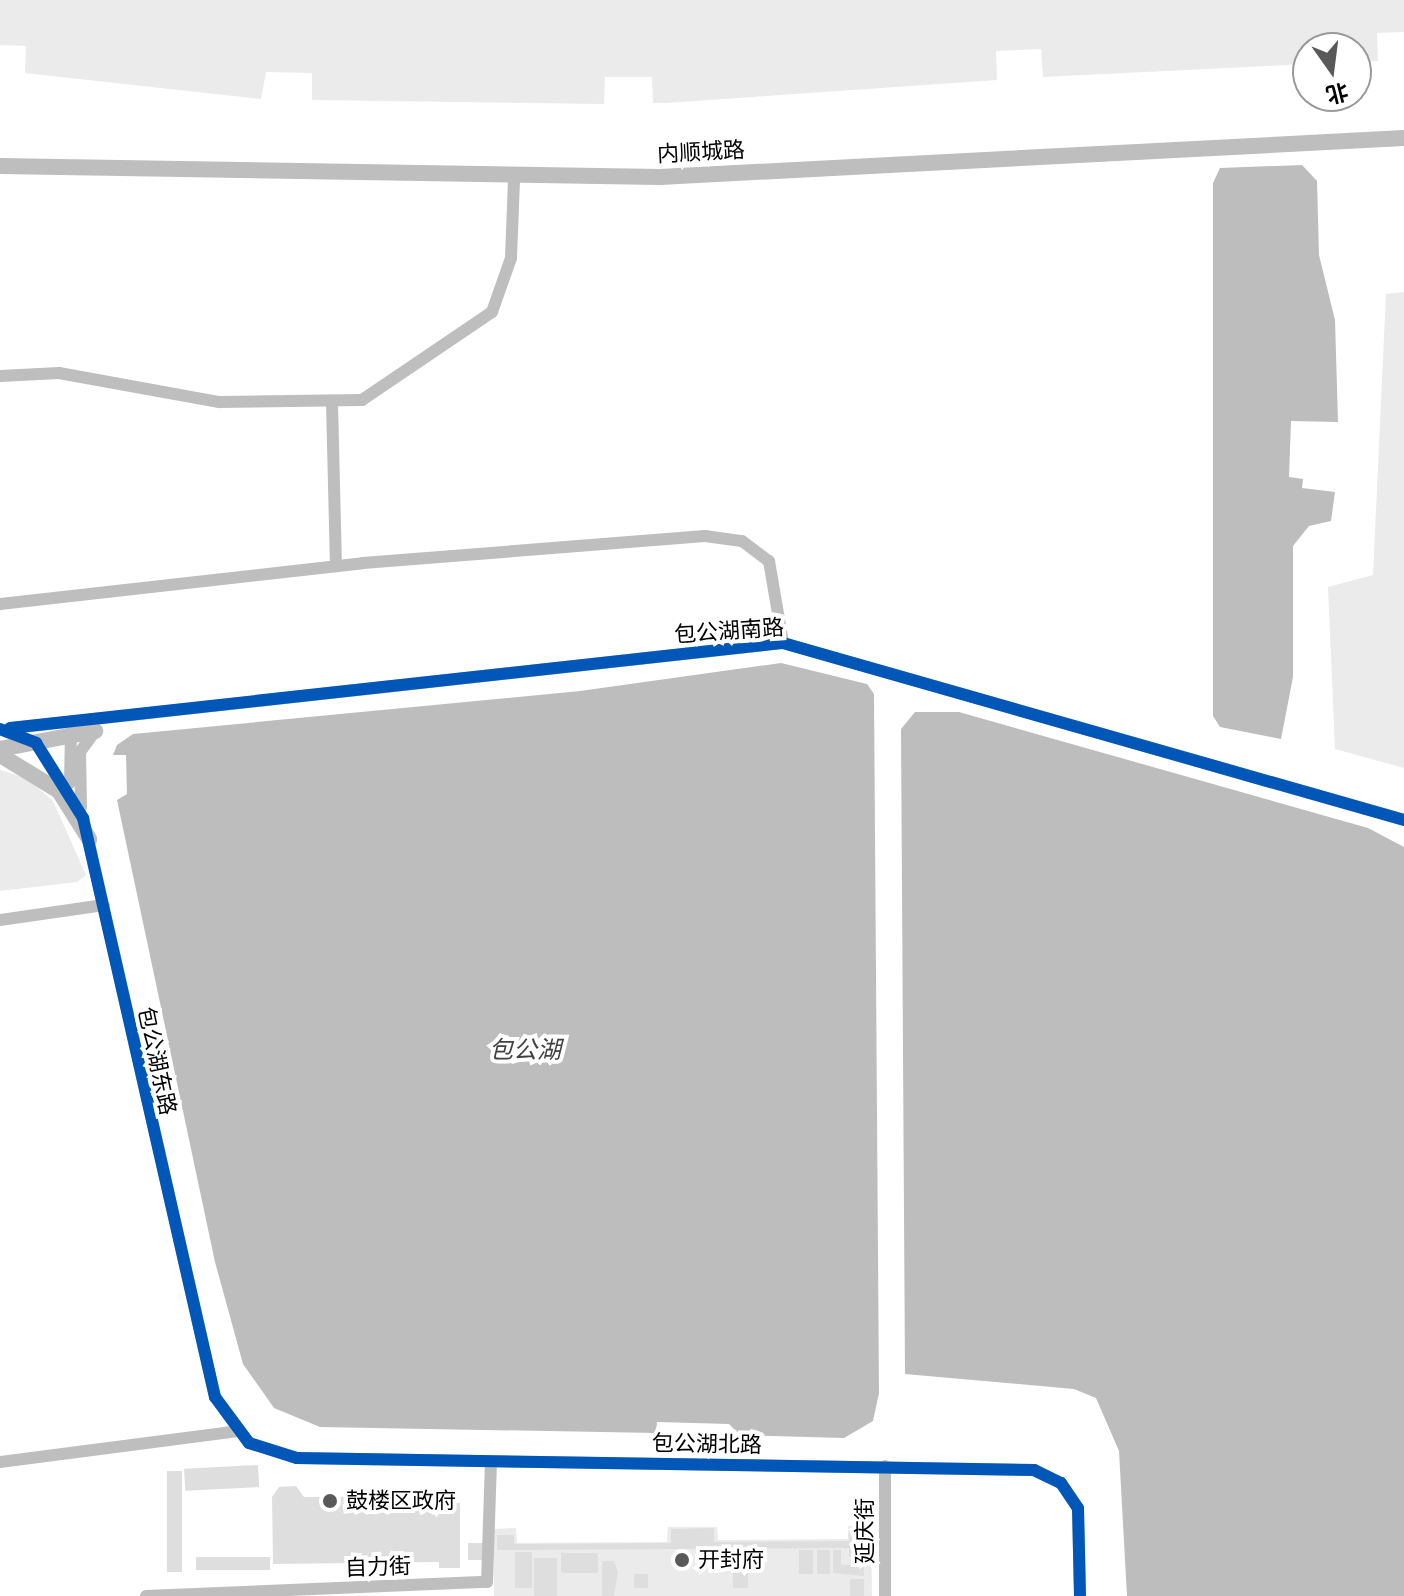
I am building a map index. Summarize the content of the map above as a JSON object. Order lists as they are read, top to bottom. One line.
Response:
{"streets":{"street":["内顺城路","包公湖南路","包公湖东路","包公湖北路","延庆街","自力街"]},"crossings":[["包公湖东路","包公湖北路"],["包公湖北路","延庆街"],["包公湖北路","自力街"]],"water":["包公湖"],"places":["鼓楼区政府","开封府"],"north":"bottom"}
